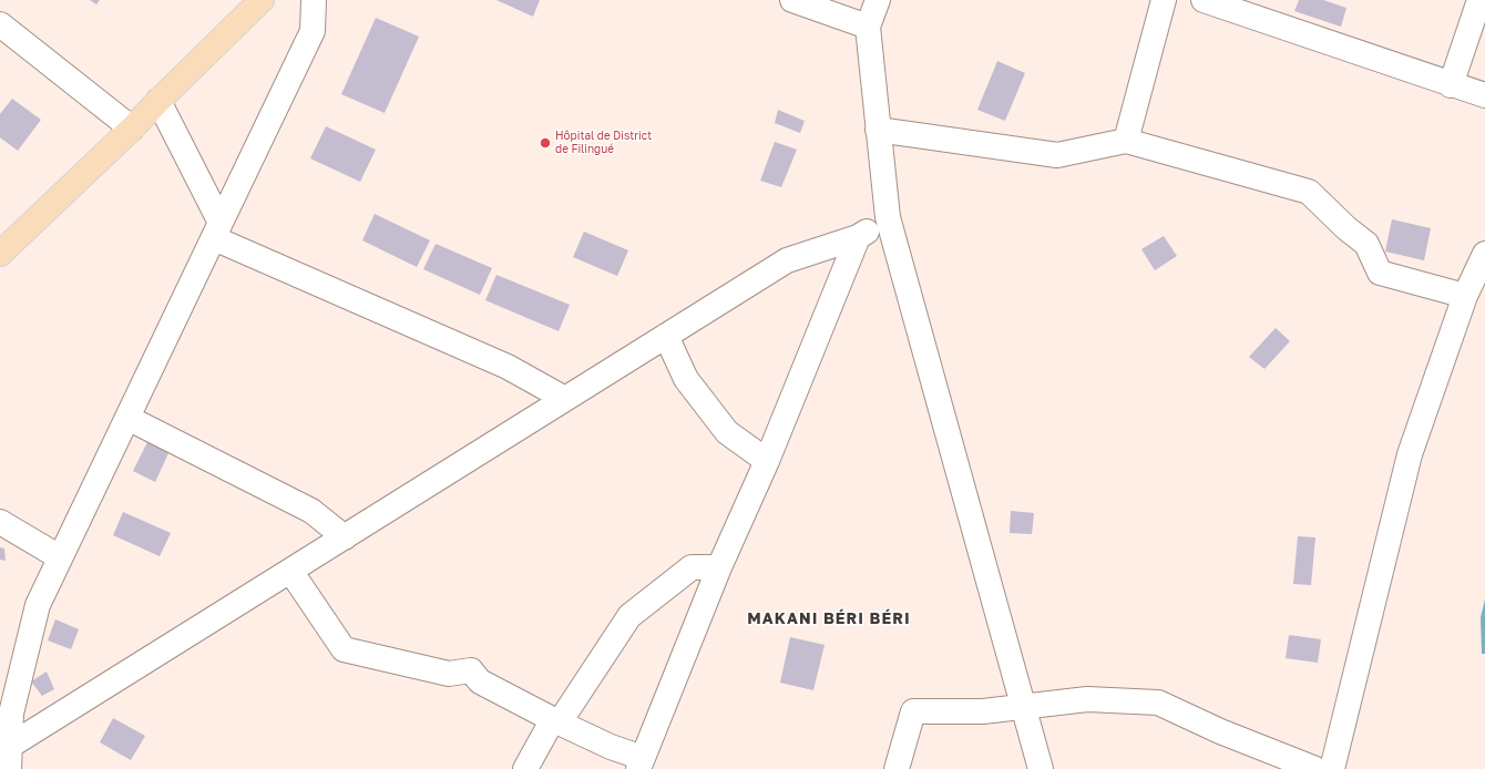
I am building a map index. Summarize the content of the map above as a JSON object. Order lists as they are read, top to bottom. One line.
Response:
{"districts":["MAKANI BÉRI BÉRI"],"places":["Hôpital de District de Filingué"]}
